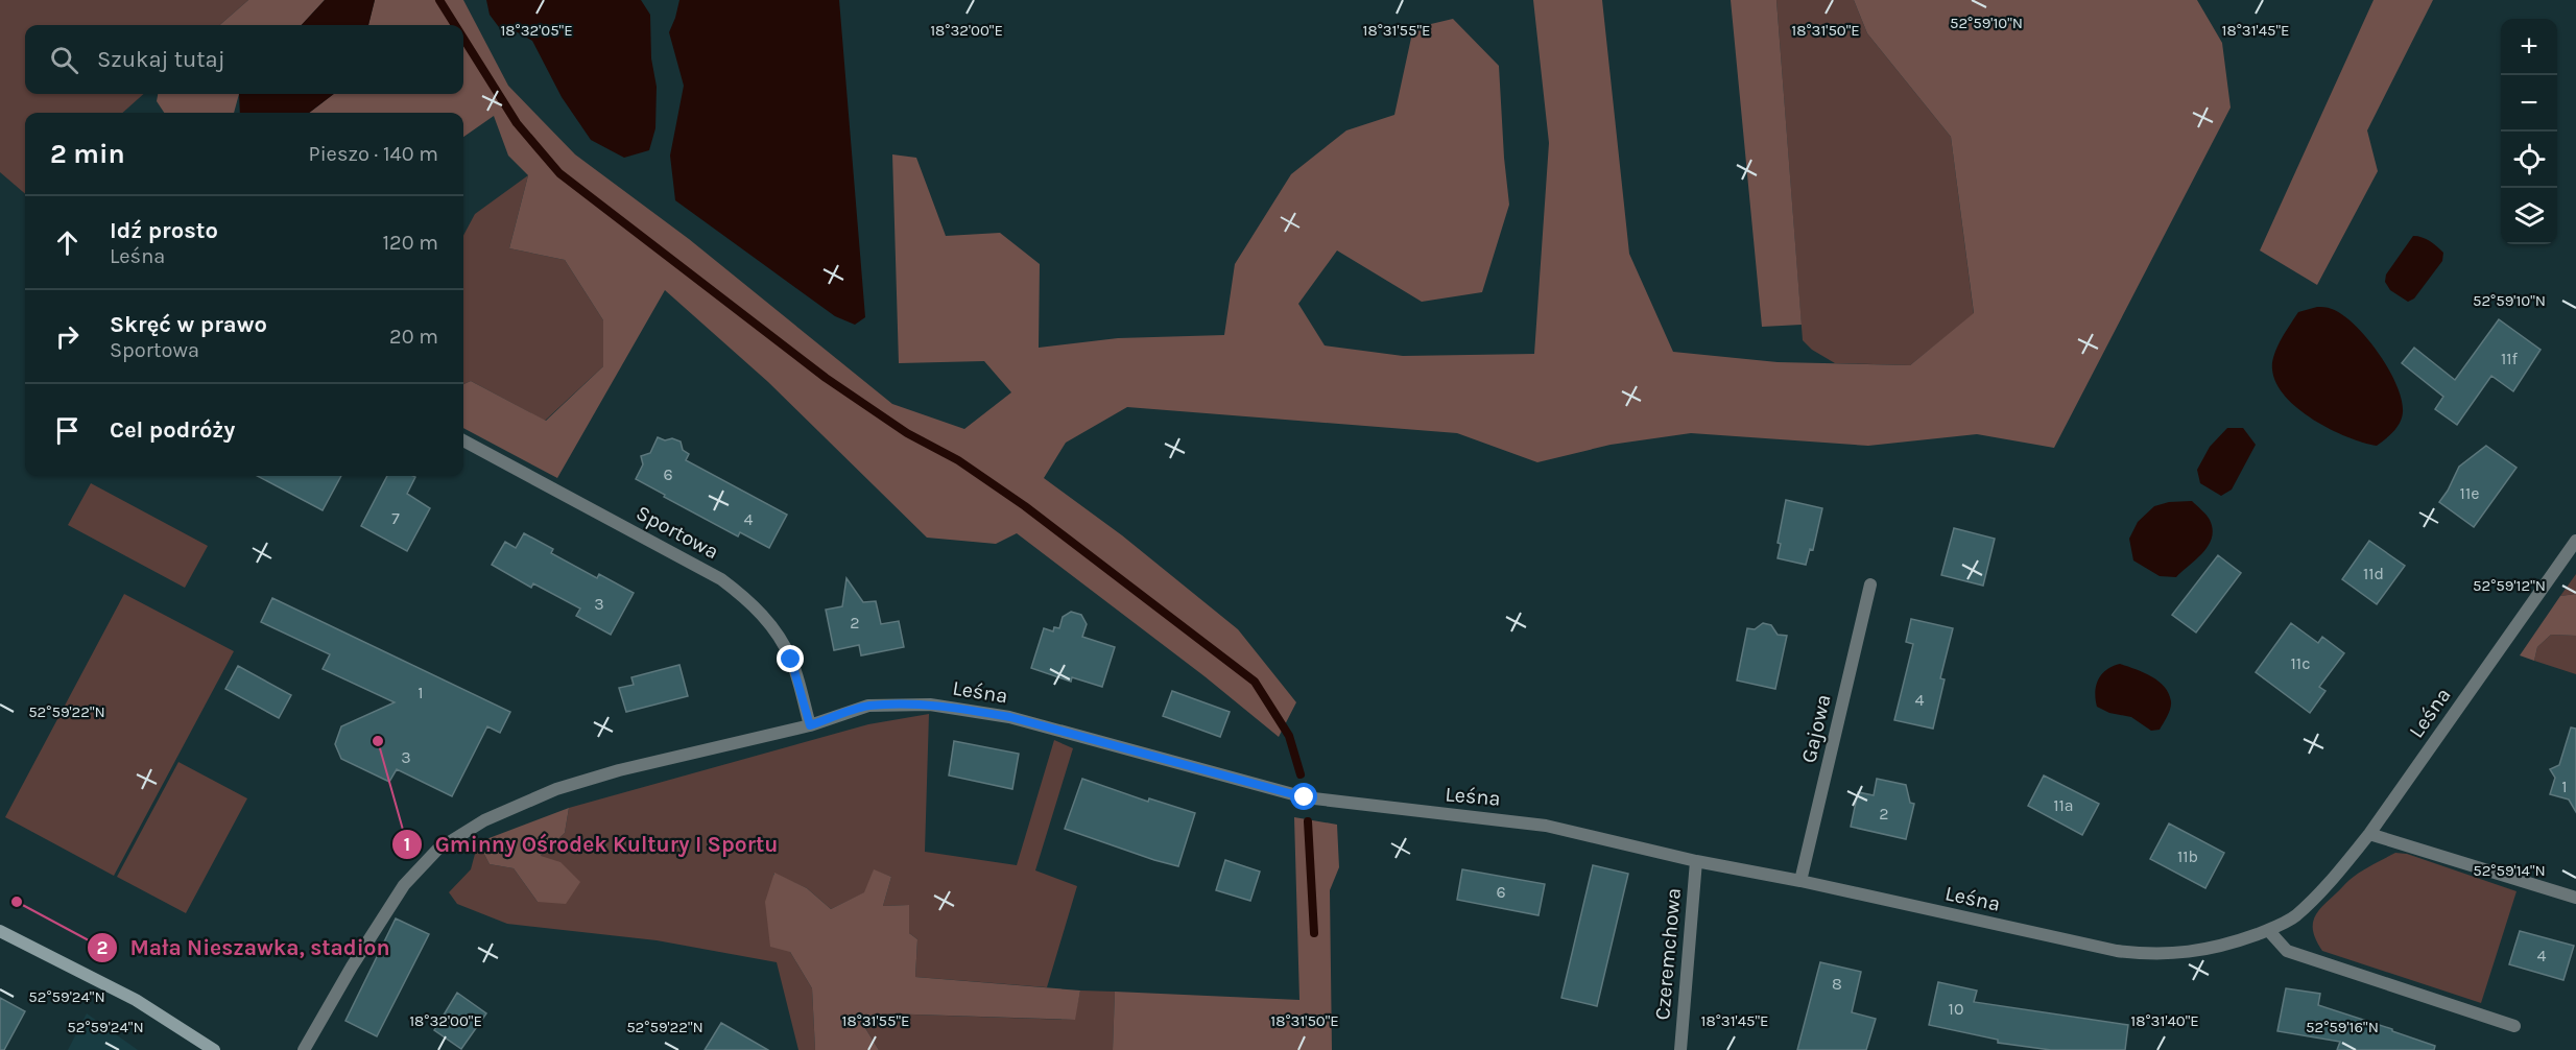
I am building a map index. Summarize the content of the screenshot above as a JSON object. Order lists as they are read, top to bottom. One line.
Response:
{"streets":{"street":["Sportowa","Leśna","Gajowa","Czeremchowa"]},"crossings":[["Sportowa","Leśna"],["Leśna","Gajowa"],["Leśna","Czeremchowa"]],"places":["Gminny Ośrodek Kultury I Sportu","Mała Nieszawka, stadion"],"house_numbers":["11f","6","11e","7","4","11d","3","2","11c","1","4","3","1","11a","2","11b","6","4","8","10"],"page":{"map_buttons":["+","−"],"search":"Szukaj tutaj","heading":["2 min","Pieszo · 140 m"],"list":[["Idź prosto","Leśna","120 m"],["Skręć w prawo","Sportowa","20 m"],"Cel podróży"]},"coordinates":["52°59'10\"N","18°32'05\"E","18°32'00\"E","18°31'55\"E","18°31'50\"E","18°31'45\"E","52°59'12\"N","52°59'22\"N","52°59'14\"N","52°59'24\"N","18°31'40\"E","52°59'16\"N"]}
